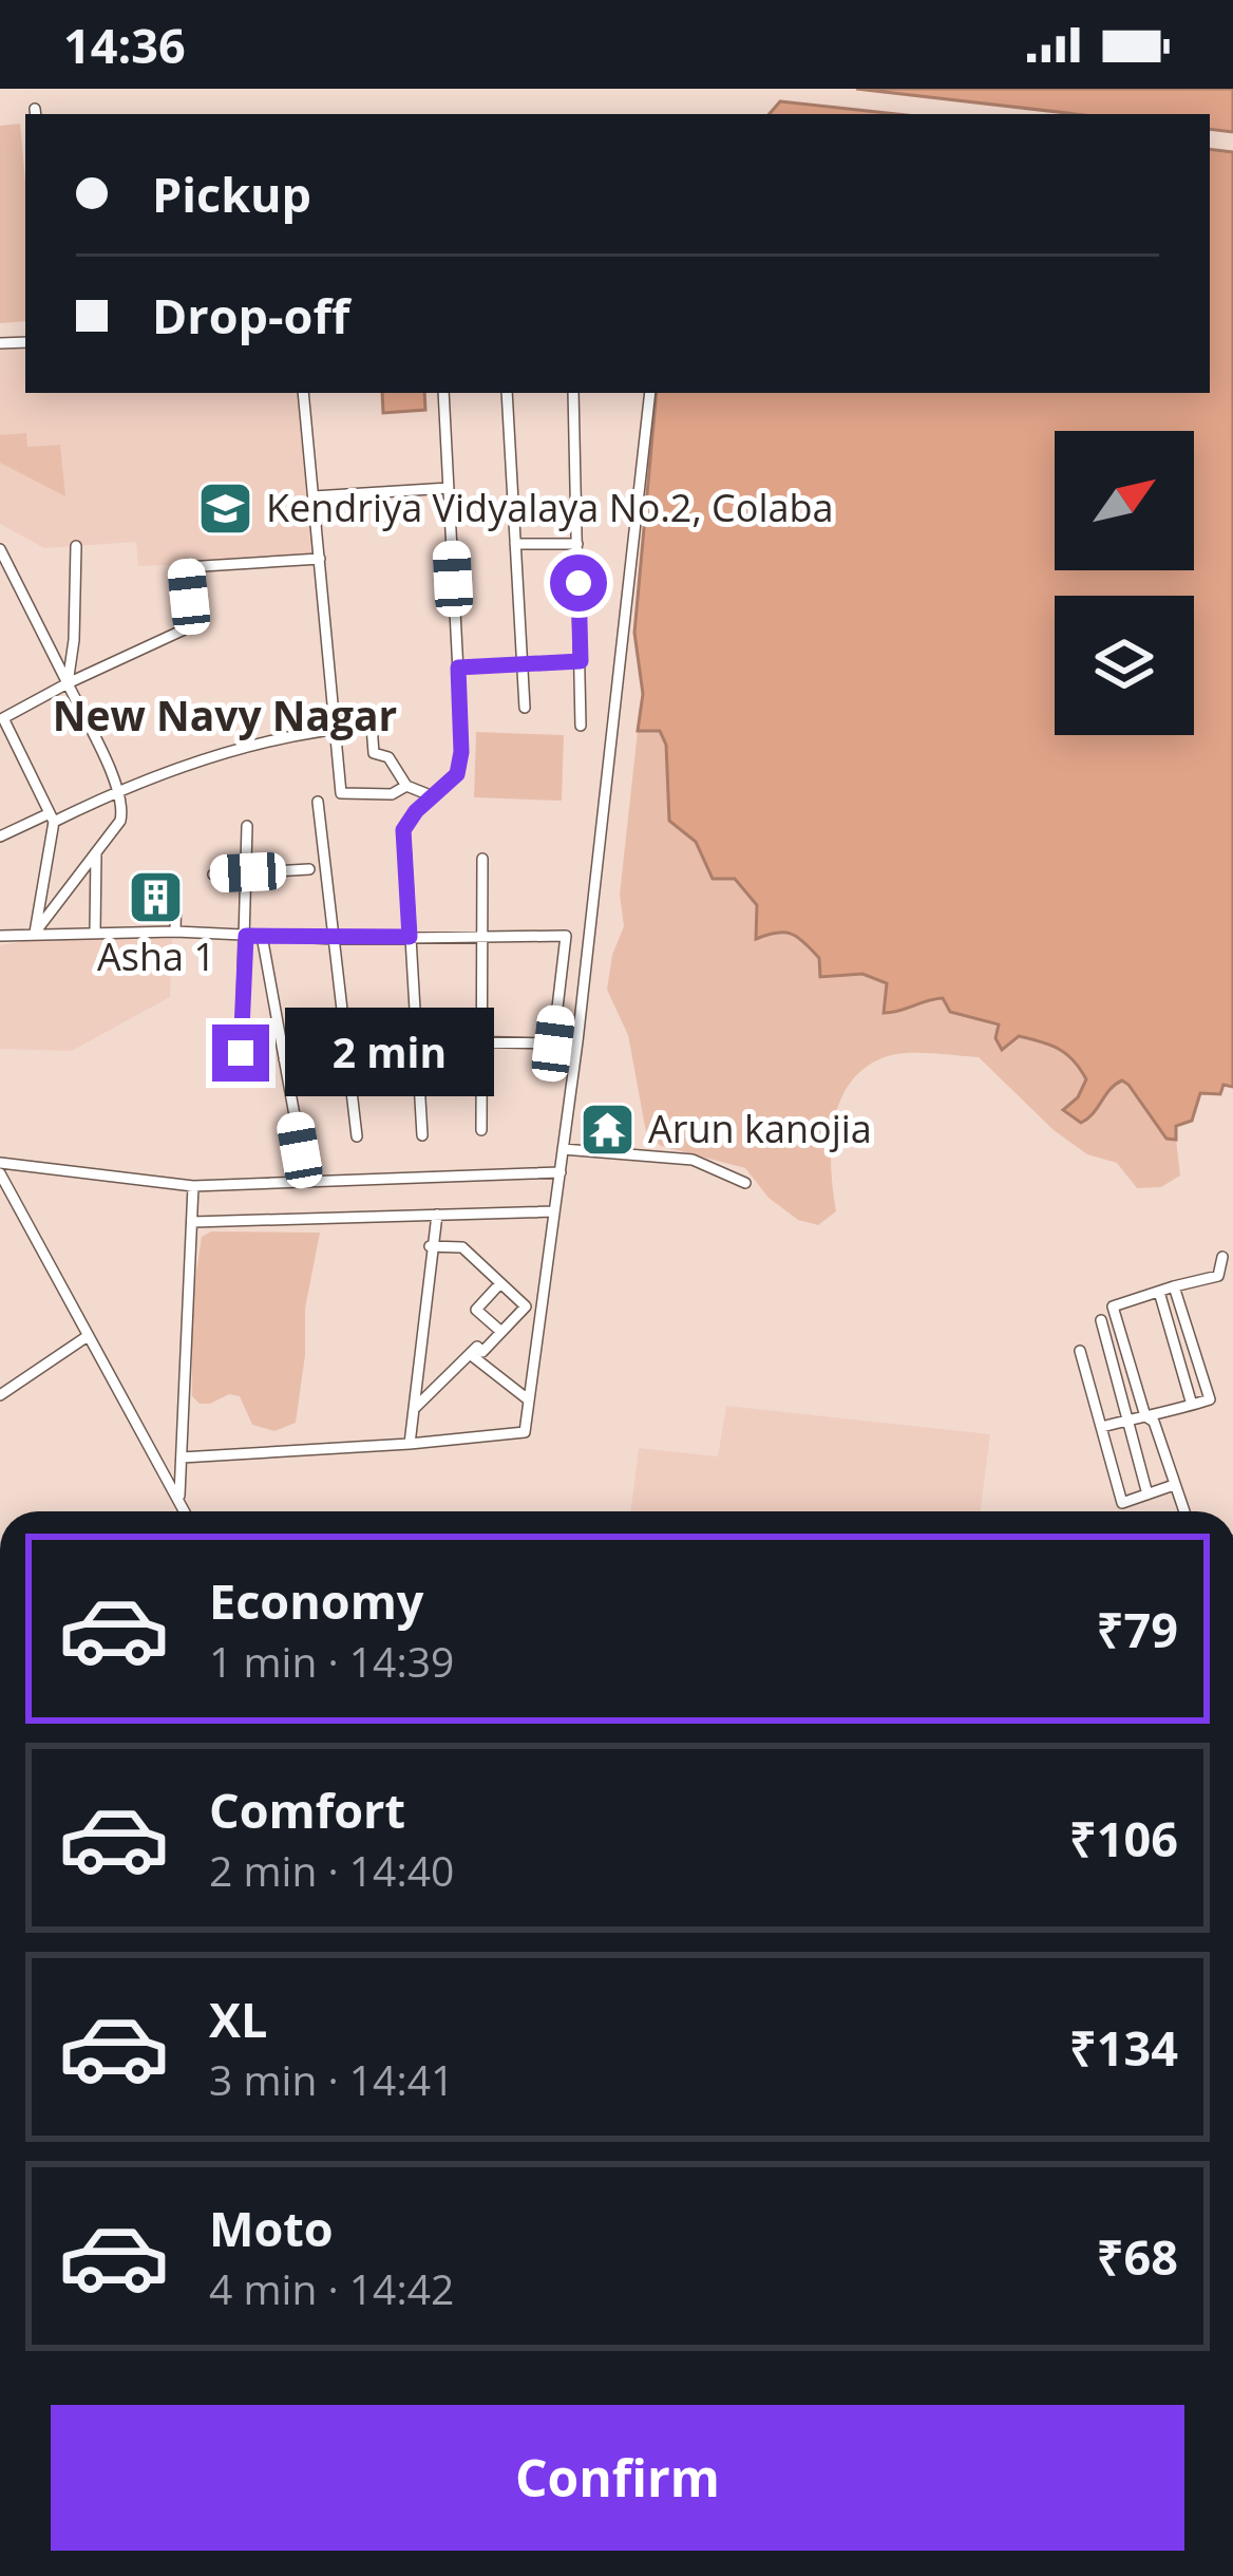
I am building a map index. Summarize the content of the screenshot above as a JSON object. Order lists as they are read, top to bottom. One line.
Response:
{"districts":["New Navy Nagar"],"places":{"school or university":["Kendriya Vidyalaya No.2, Colaba"],"building":["Asha 1"],"temple":["Arun kanojia"]},"north":"top right","page":{"status":"14:36","banner":["Pickup","Drop-off"],"bubble":"2 min","list":[{"name":"Economy","note":"1 min · 14:39","value":"₹79"},{"name":"Comfort","note":"2 min · 14:40","value":"₹106"},{"name":"XL","note":"3 min · 14:41","value":"₹134"},{"name":"Moto","note":"4 min · 14:42","value":"₹68"}],"buttons":"Confirm"}}
